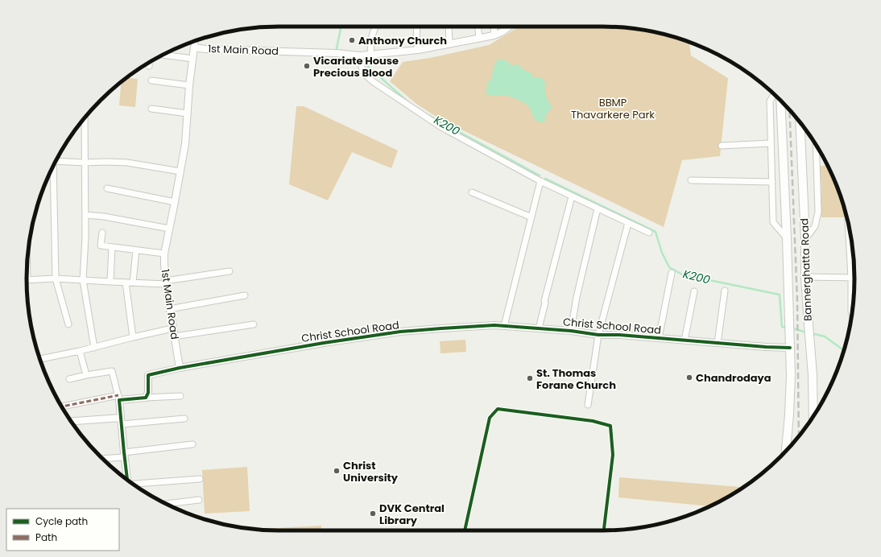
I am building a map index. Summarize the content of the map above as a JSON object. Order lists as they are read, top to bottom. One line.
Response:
{"streets":{"main road":["Bannerghatta Road"],"street":["1st Main Road","Christ School Road"]},"crossings":[["1st Main Road","Christ School Road"],["Bannerghatta Road","Christ School Road"]],"water":["K200"],"parks":["BBMP Thavarkere Park"],"places":["Anthony Church","Vicariate House Precious Blood","Chandrodaya","St. Thomas Forane Church","Christ University","DVK Central Library"],"legend":["Cycle path","Path"]}
